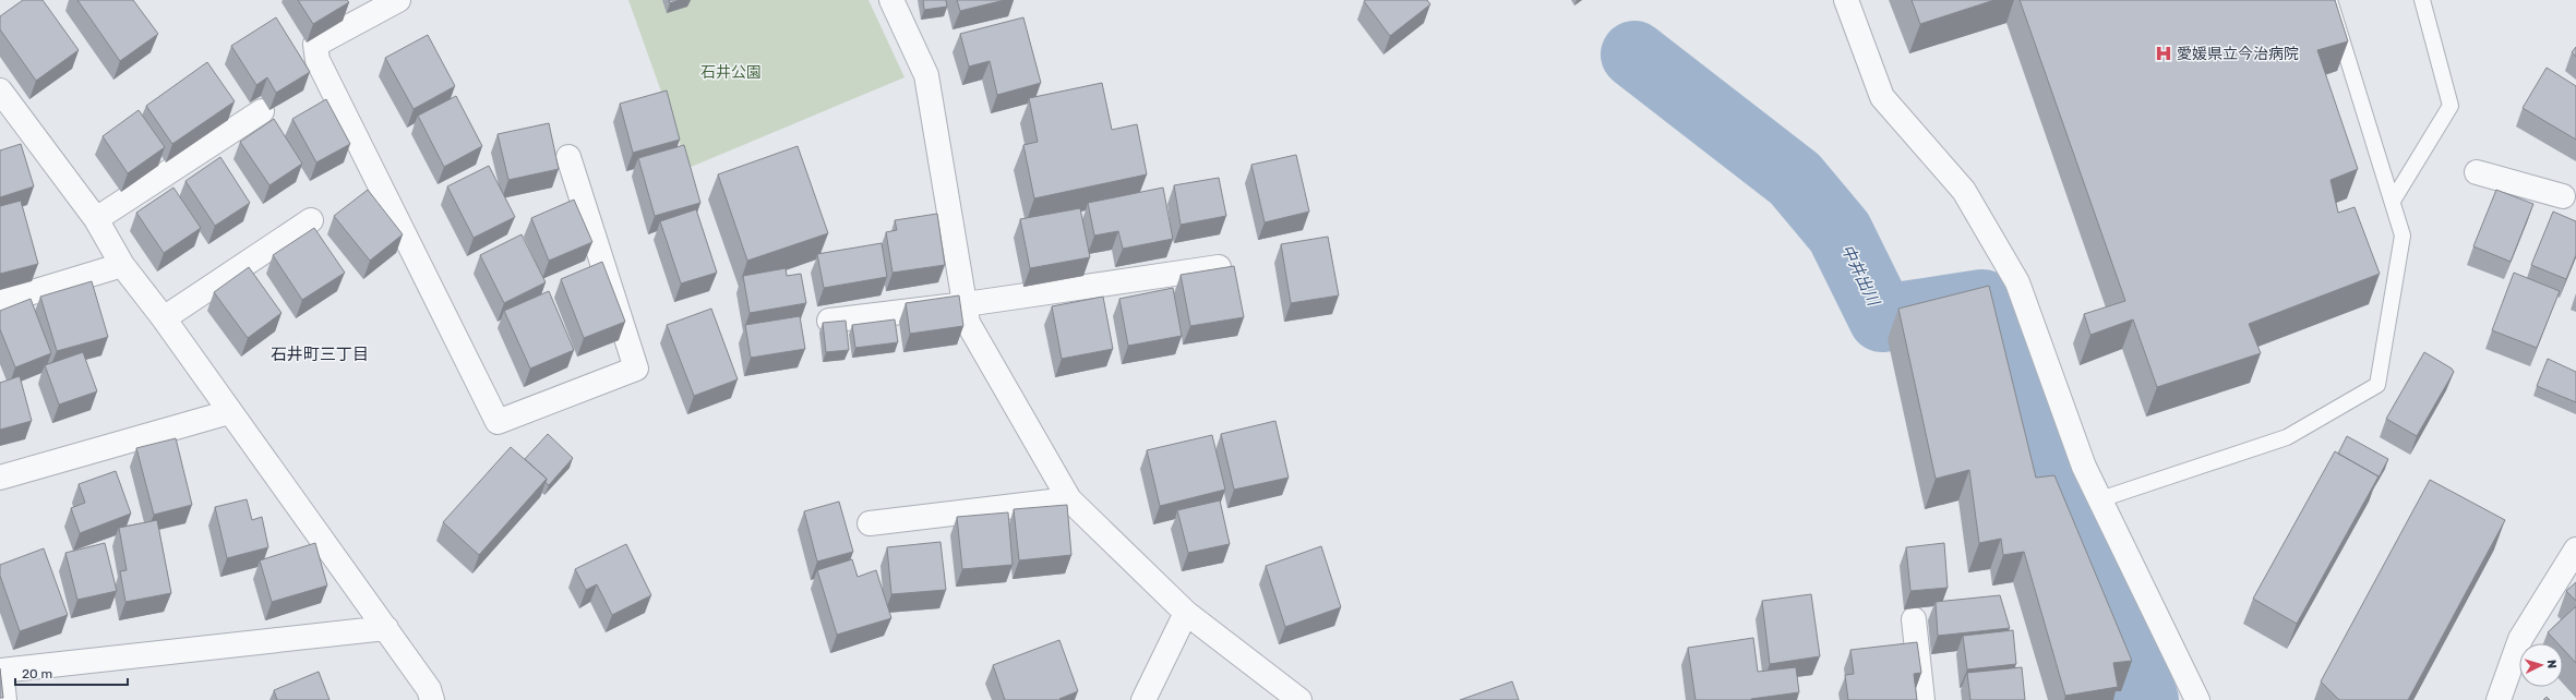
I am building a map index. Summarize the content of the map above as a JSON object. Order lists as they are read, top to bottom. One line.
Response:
{"districts":["石井町三丁目"],"water":["中井出川"],"parks":["石井公園"],"places":{"hospital":["愛媛県立今治病院"]},"scale_bar":"20 m","north":"right"}
